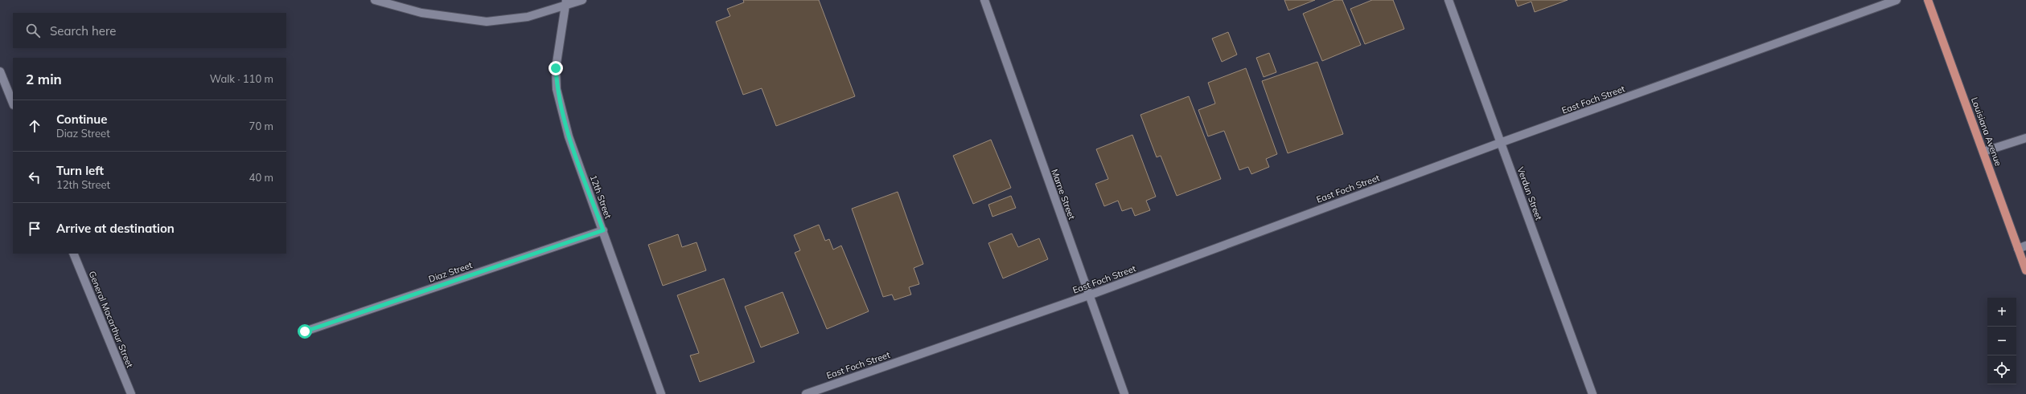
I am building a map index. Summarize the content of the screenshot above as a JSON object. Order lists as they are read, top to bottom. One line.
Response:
{"streets":{"main road":["Louisiana Avenue"],"street":["East Foch Street","Verdun Street","Marne Street","12th Street","Diaz Street","General Macarthur Street"]},"crossings":[["East Foch Street","Verdun Street"],["East Foch Street","Marne Street"],["12th Street","Diaz Street"]],"page":{"search":"Search here","heading":["2 min","Walk · 110 m"],"list":[["Continue","Diaz Street","70 m"],["Turn left","12th Street","40 m"],"Arrive at destination"],"map_buttons":["+","−"]}}
